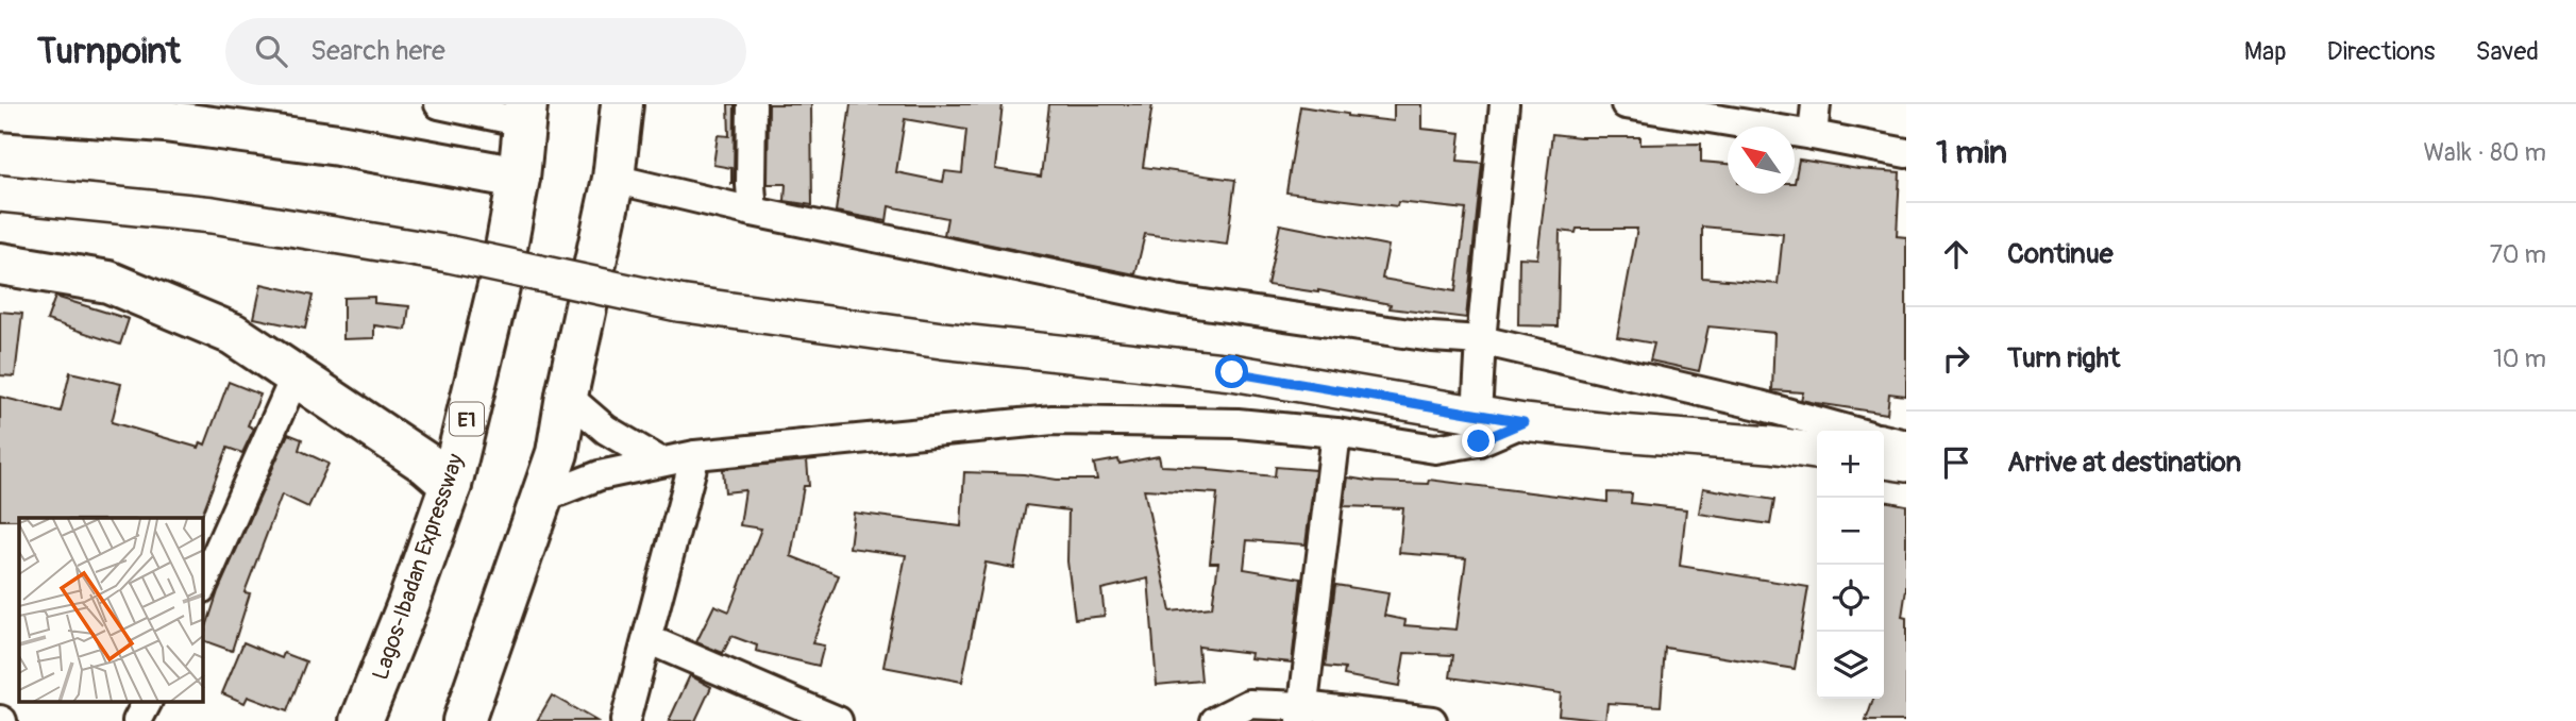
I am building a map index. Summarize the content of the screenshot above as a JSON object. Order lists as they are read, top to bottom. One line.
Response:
{"streets":{"highway":["E1","Lagos-Ibadan Expressway"]},"north":"top left","page":{"header":"Turnpoint","search":"Search here","nav":["Map","Directions","Saved"],"heading":["1 min","Walk · 80 m"],"list":[["Continue","70 m"],["Turn right","10 m"],"Arrive at destination"],"map_buttons":["+","−"]}}
